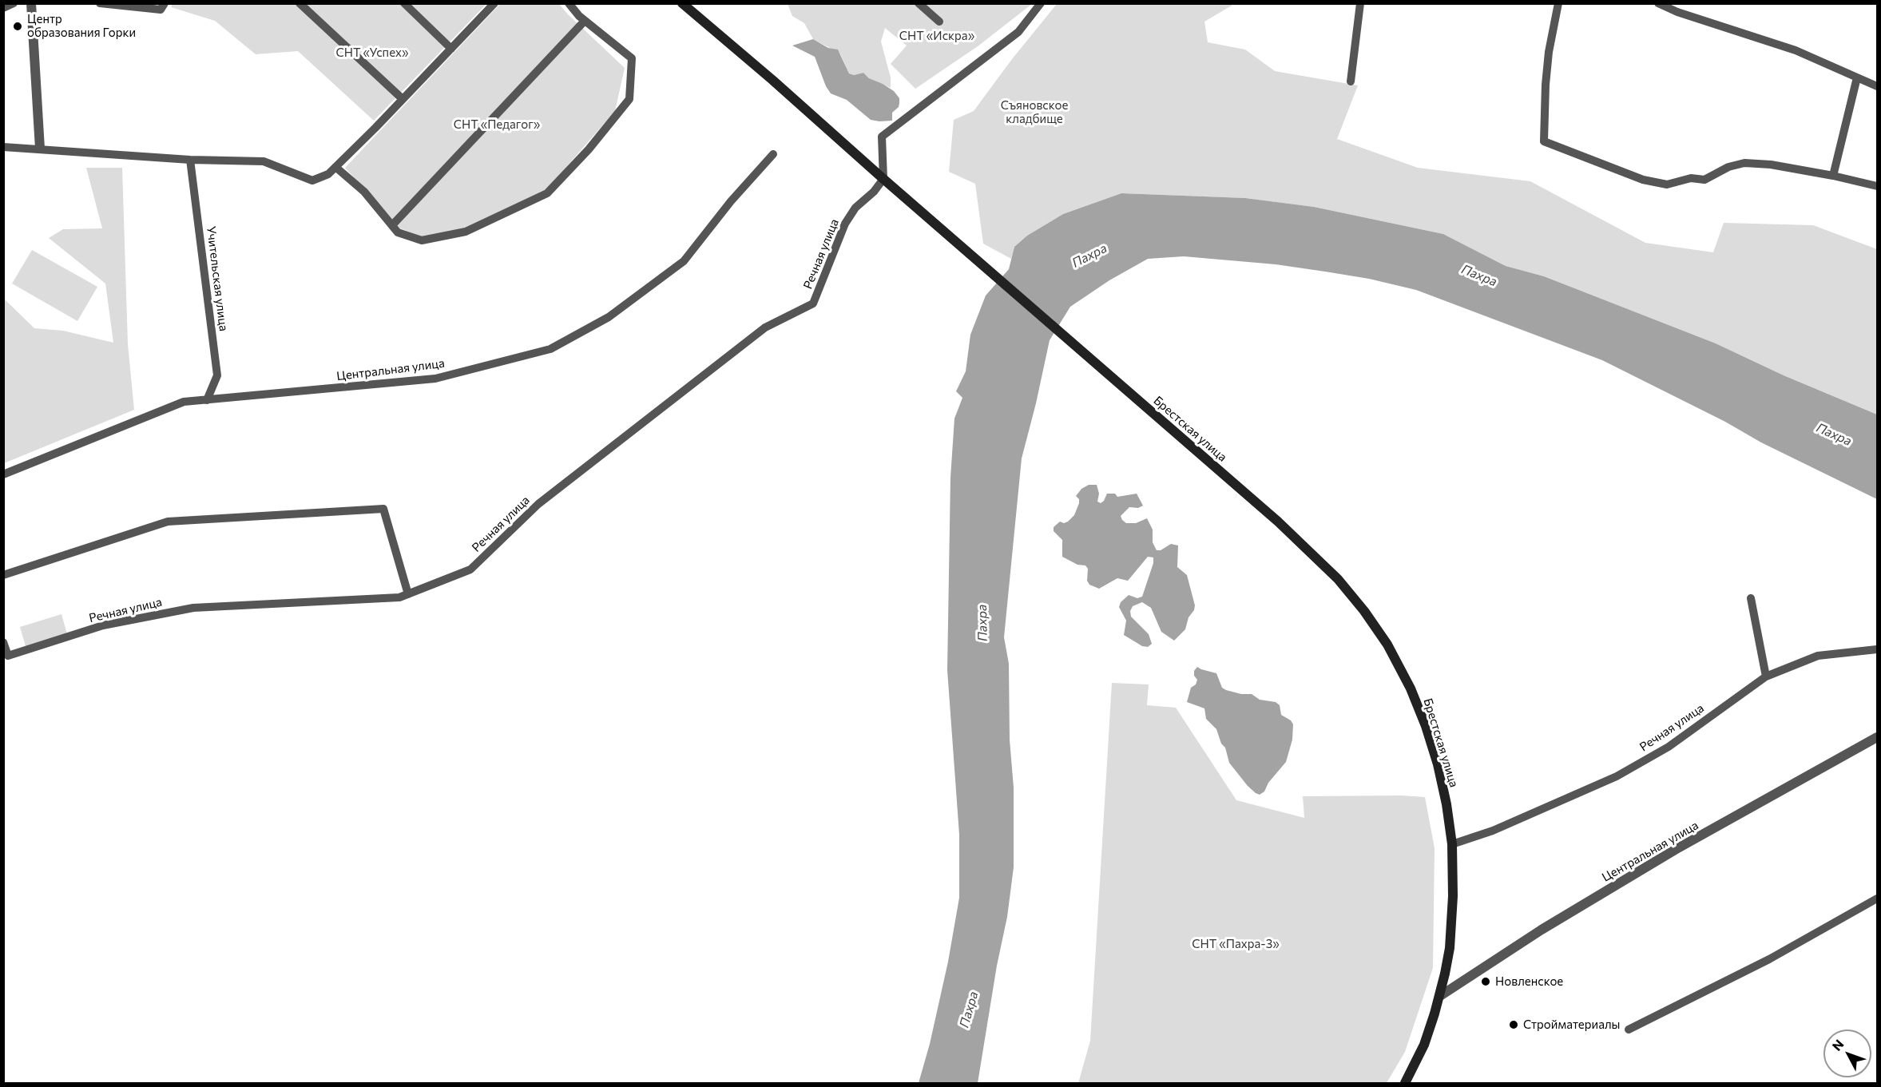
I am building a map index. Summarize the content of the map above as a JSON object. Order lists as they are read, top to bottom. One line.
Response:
{"streets":{"main road":["Брестская улица"],"street":["Речная улица","Учительская улица","Центральная улица"]},"crossings":[["Речная улица","Брестская улица"],["Учительская улица","Центральная улица"],["Центральная улица","Брестская улица"]],"water":["Пахра"],"parks":["СНТ «Искра»","СНТ «Успех»","Съяновское кладбище","СНТ «Педагог»","СНТ «Пахра-3»"],"places":["Центр образования Горки","Новленское","Стройматериалы"],"north":"top left"}
